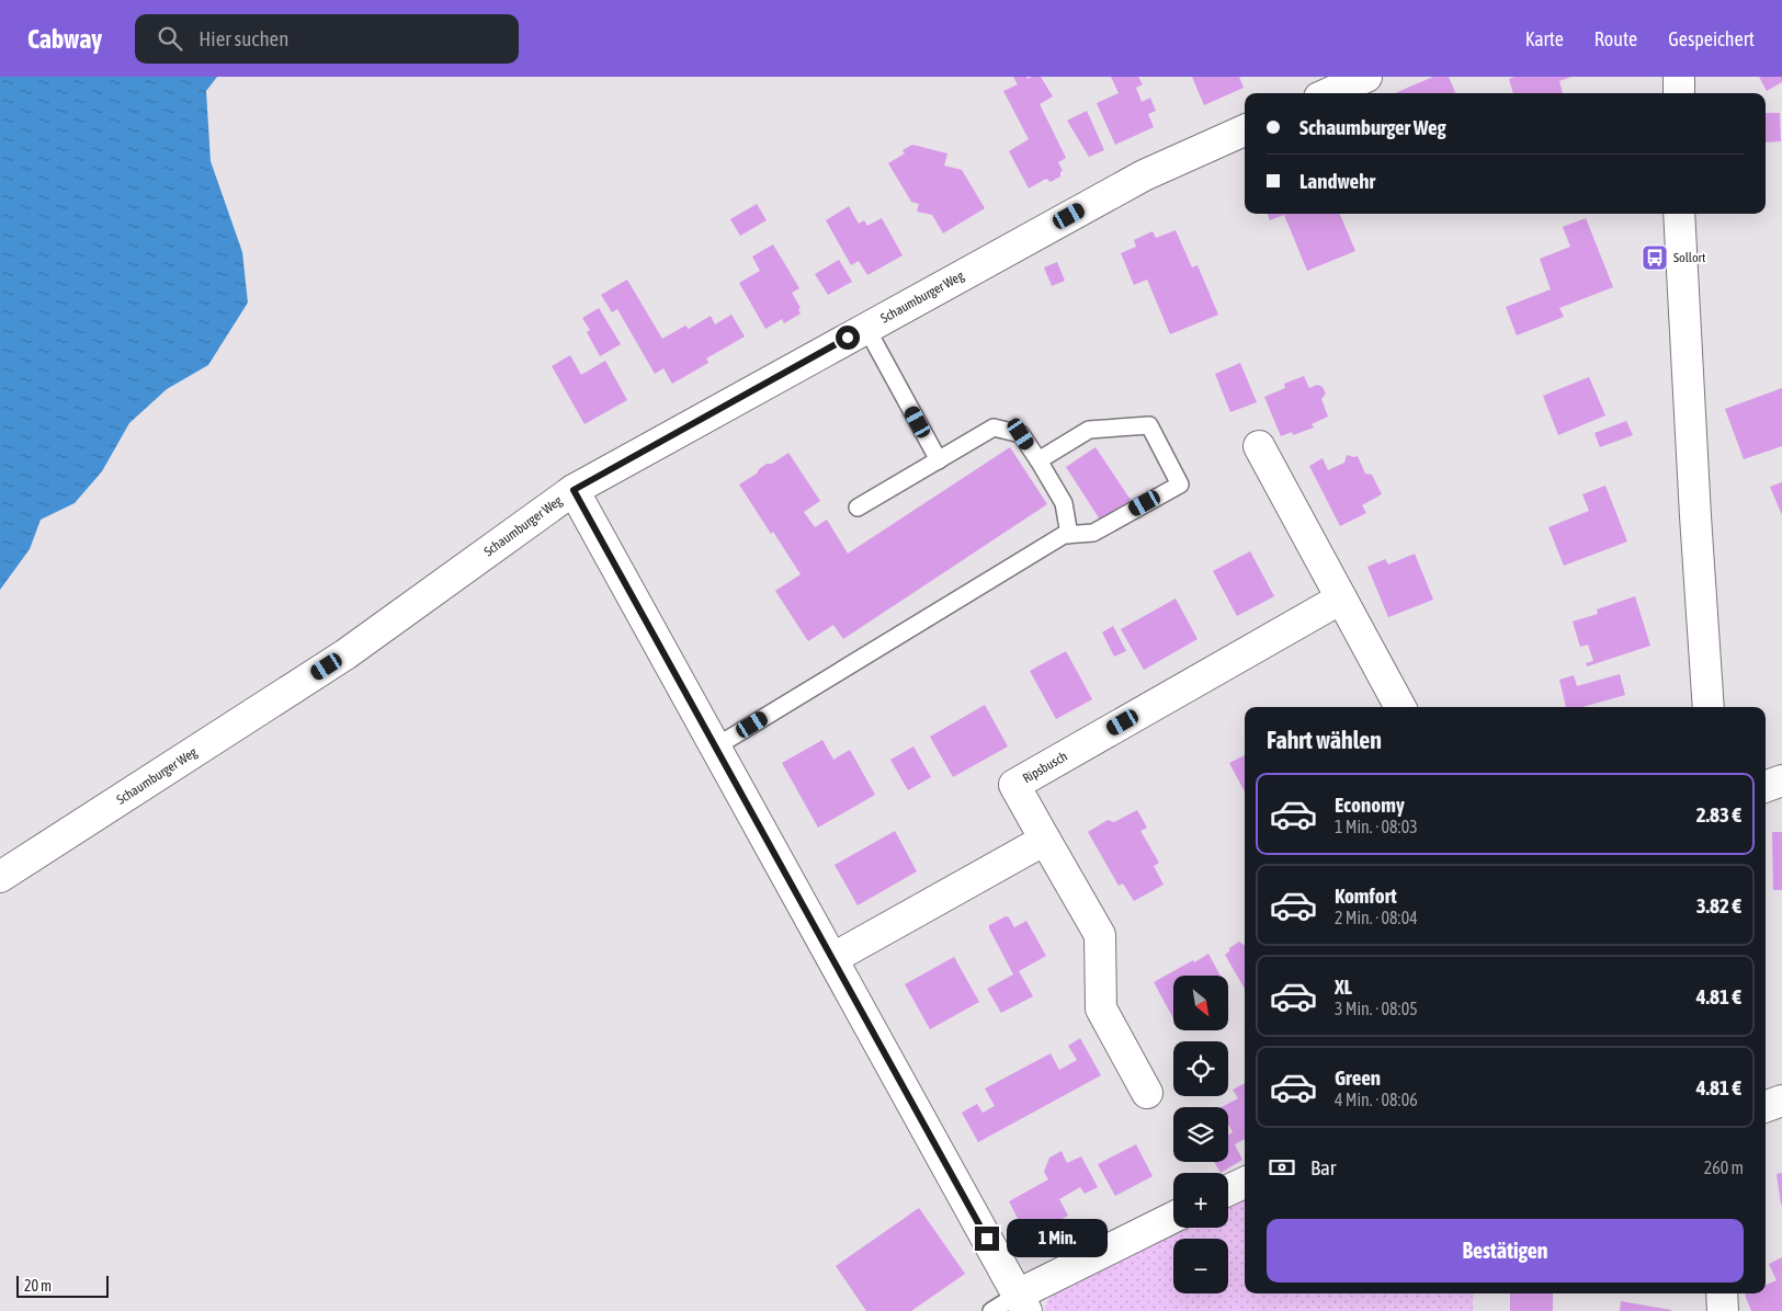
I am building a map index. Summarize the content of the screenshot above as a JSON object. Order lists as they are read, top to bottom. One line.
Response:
{"streets":{"street":["Schaumburger Weg","Ripsbusch"]},"places":{"bus stop":["Sollort"]},"scale_bar":"20 m","north":"bottom right","page":{"header":"Cabway","search":"Hier suchen","nav":["Karte","Route","Gespeichert"],"banner":["Schaumburger Weg","Landwehr"],"heading":"Fahrt wählen","list":[{"name":"Economy","note":"1 Min. · 08:03","value":"2.83 €"},{"name":"Komfort","note":"2 Min. · 08:04","value":"3.82 €"},{"name":"XL","note":"3 Min. · 08:05","value":"4.81 €"},{"name":"Green","note":"4 Min. · 08:06","value":"4.81 €"}],"map_buttons":["+","−"],"pay":["Bar","260 m"],"buttons":"Bestätigen","bubble":"1 Min.","scale":"20 m"}}
